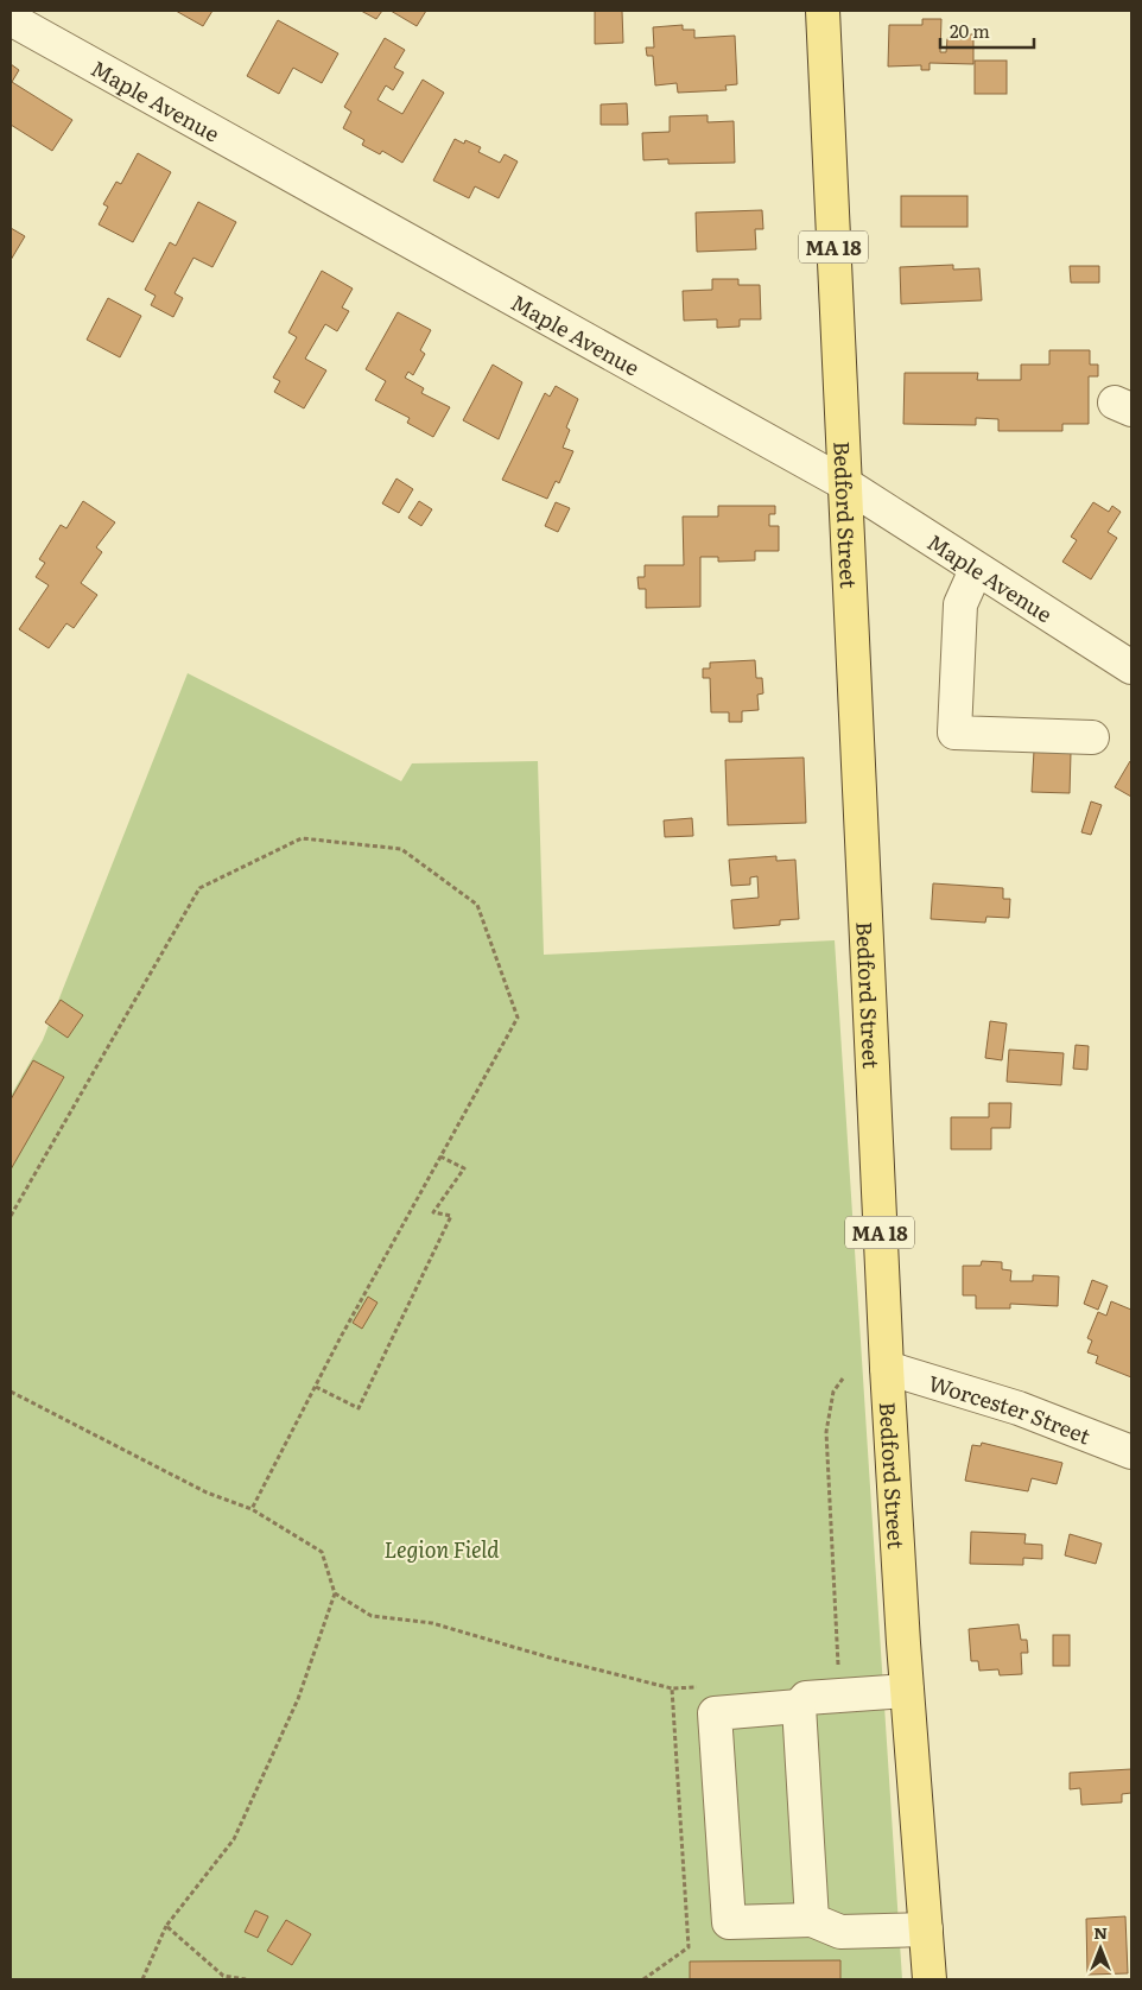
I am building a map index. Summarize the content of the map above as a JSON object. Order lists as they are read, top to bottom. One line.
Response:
{"streets":{"main road":["MA 18","Bedford Street"],"street":["Maple Avenue","Worcester Street"]},"crossings":[["Maple Avenue","Bedford Street"],["Bedford Street","Worcester Street"]],"parks":["Legion Field"],"scale_bar":"20 m","north":"top"}
